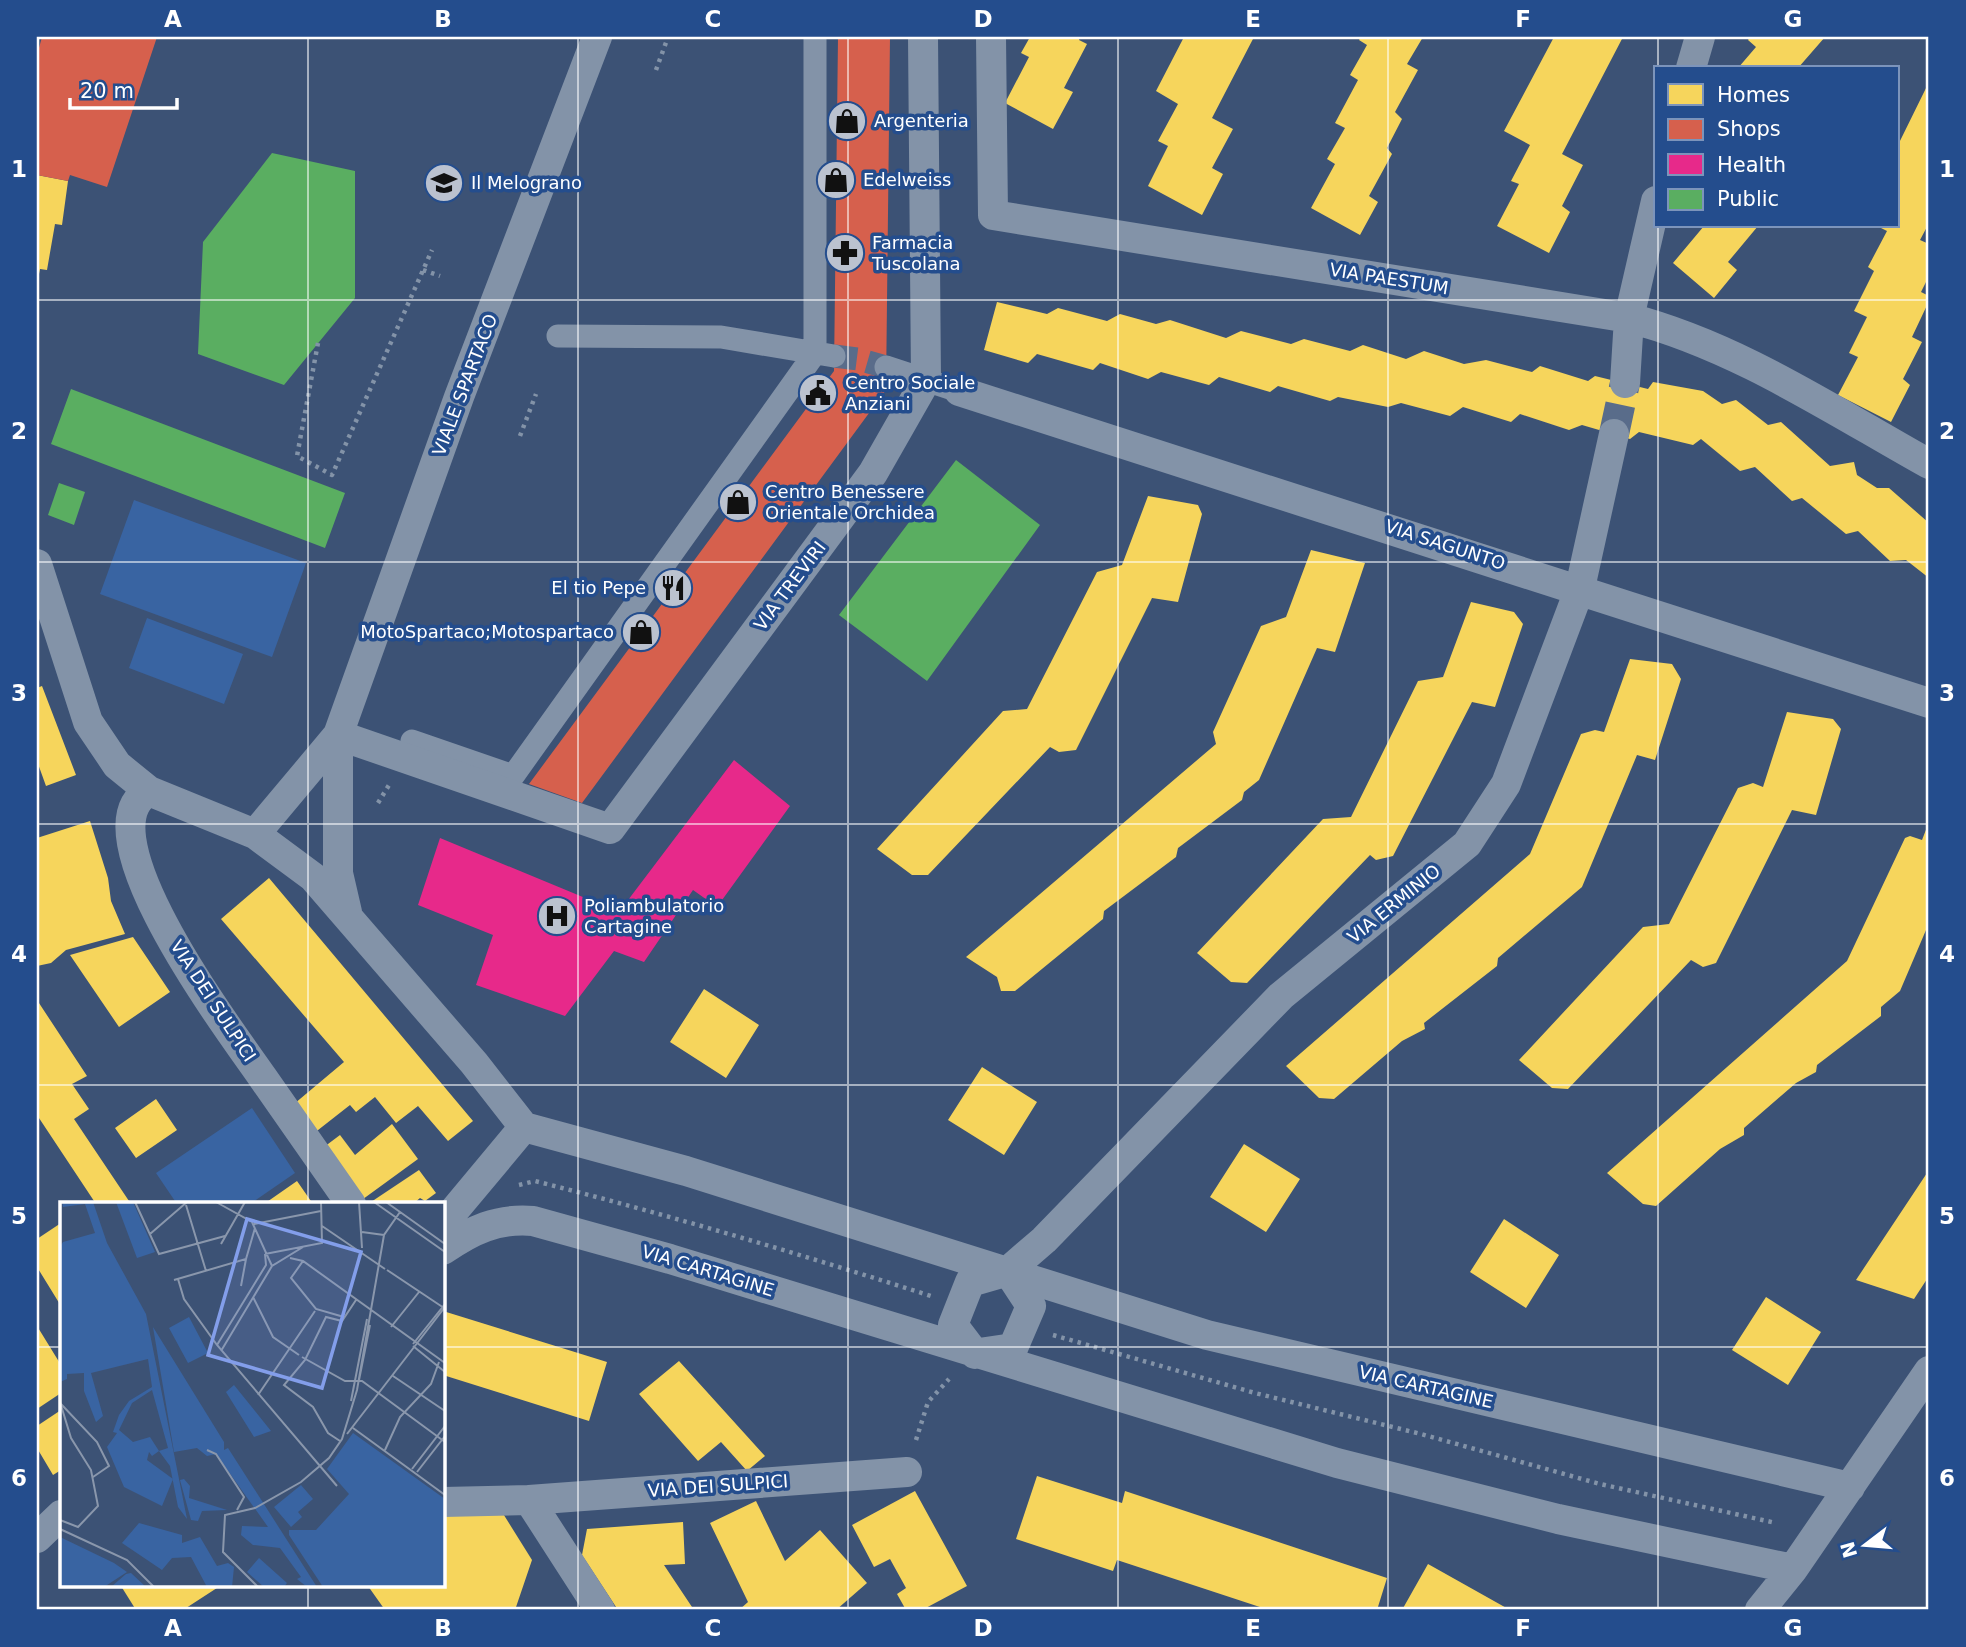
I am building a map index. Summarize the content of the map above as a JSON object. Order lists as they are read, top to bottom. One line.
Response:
{"streets":{"street":["VIA PAESTUM","VIALE SPARTACO","VIA SAGUNTO","VIA TREVIRI","VIA ERMINIO","VIA DEI SULPICI","VIA CARTAGINE"]},"crossings":[["VIALE SPARTACO","VIA TREVIRI"],["VIA SAGUNTO","VIA ERMINIO"],["VIA ERMINIO","VIA CARTAGINE"]],"places":{"shop":["Argenteria","Edelweiss","Centro Benessere Orientale Orchidea","MotoSpartaco;Motospartaco"],"school or university":["Il Melograno"],"pharmacy":["Farmacia Tuscolana"],"public building":["Centro Sociale Anziani"],"restaurant":["El tio Pepe"],"hospital":["Poliambulatorio Cartagine"]},"legend":["Homes","Shops","Health","Public"],"scale_bar":"20 m","north":"left","grid":{"columns":["A","B","C","D","E","F","G"],"rows":["1","2","3","4","5","6"]}}
